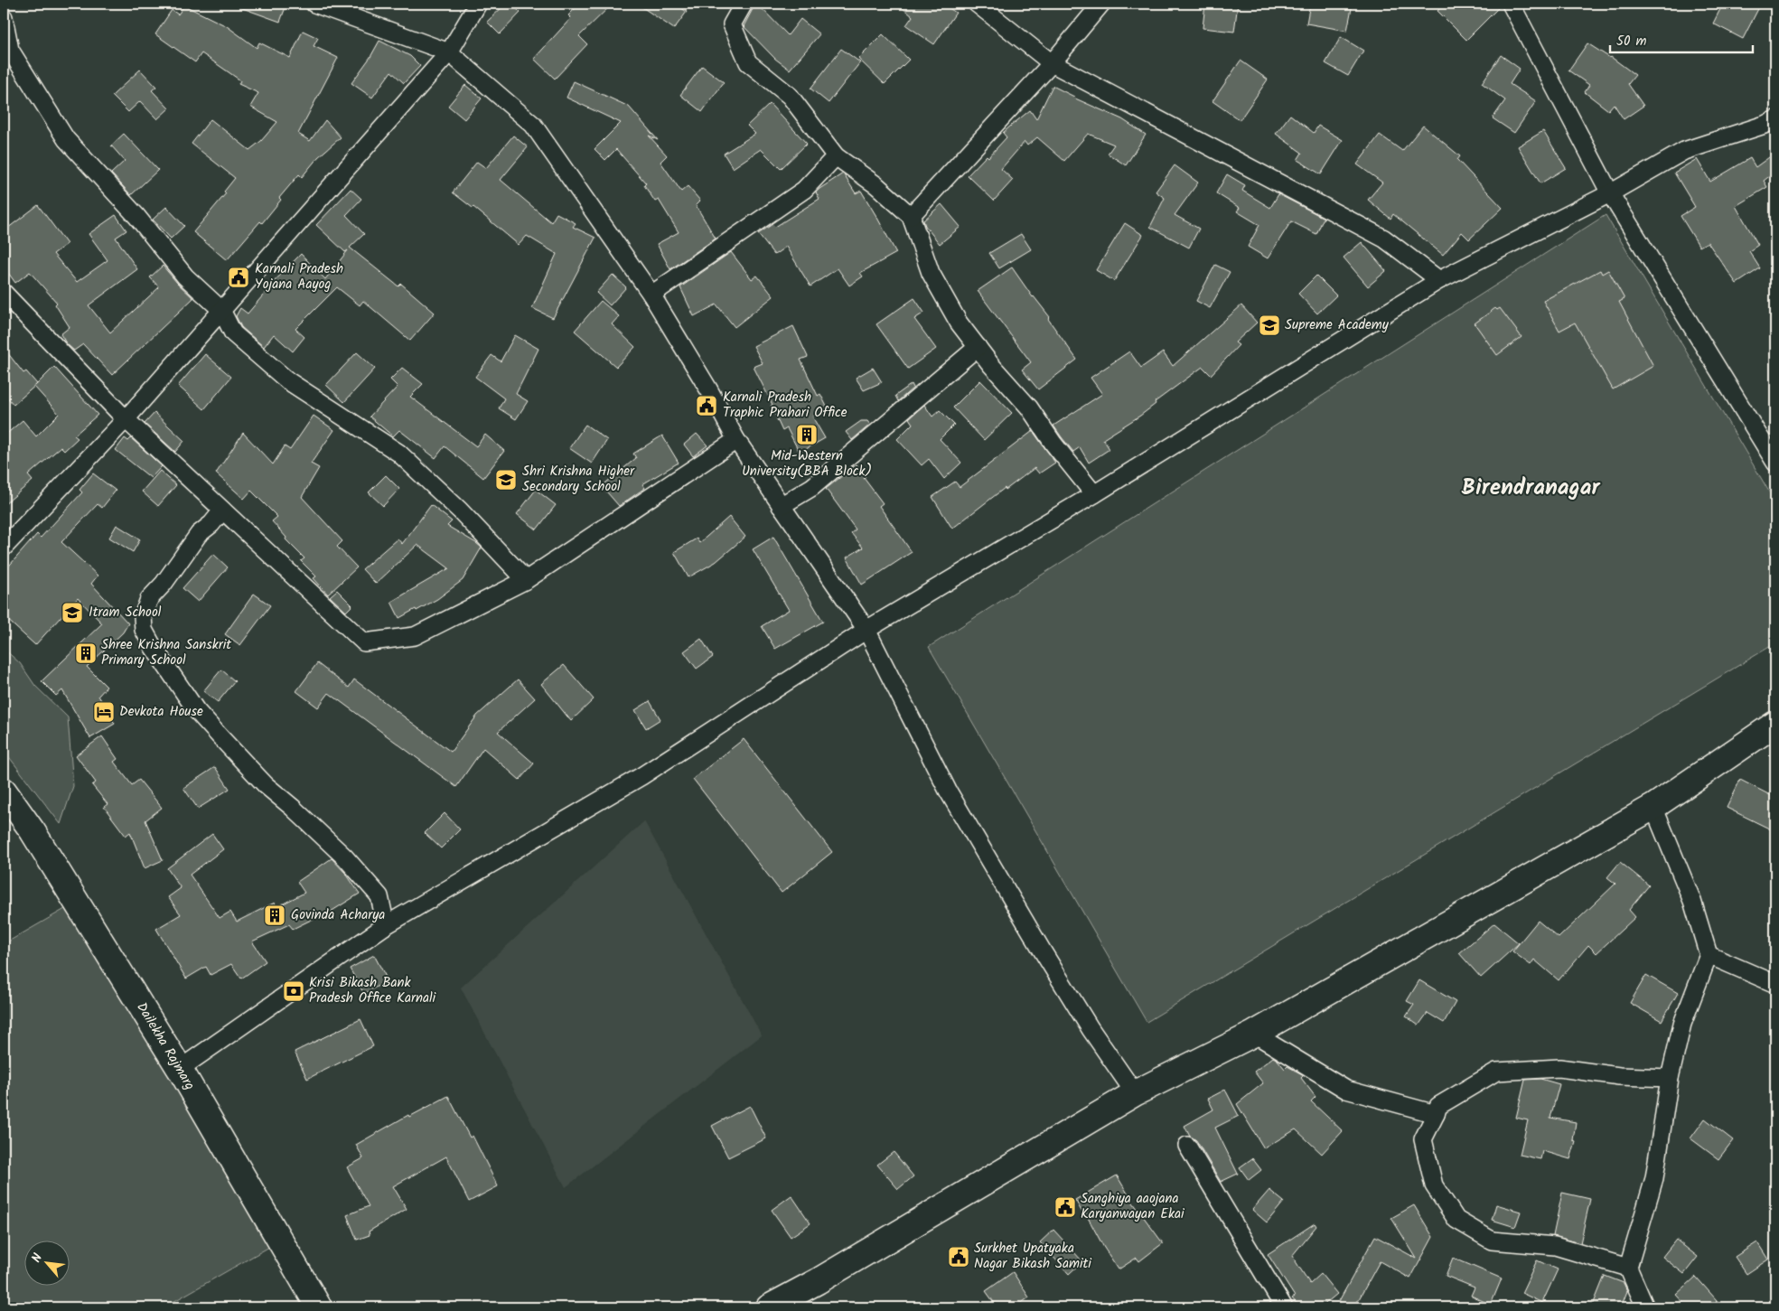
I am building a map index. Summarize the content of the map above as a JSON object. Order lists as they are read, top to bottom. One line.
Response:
{"streets":{"street":["Dailekha Rajmarg"]},"districts":["Birendranagar"],"places":{"public building":["Karnali Pradesh Yojana Aayog","Karnali Pradesh Traphic Prahari Office","Sanghiya aaojana Karyanwayan Ekai","Surkhet Upatyaka Nagar Bikash Samiti"],"school or university":["Supreme Academy","Shri Krishna Higher Secondary School","Itram School"],"building":["Mid-Western University(BBA Block)","Shree Krishna Sanskrit Primary School","Govinda Acharya"],"hotel":["Devkota House"],"bank":["Krisi Bikash Bank Pradesh Office Karnali"]},"scale_bar":"50 m","north":"top left"}
